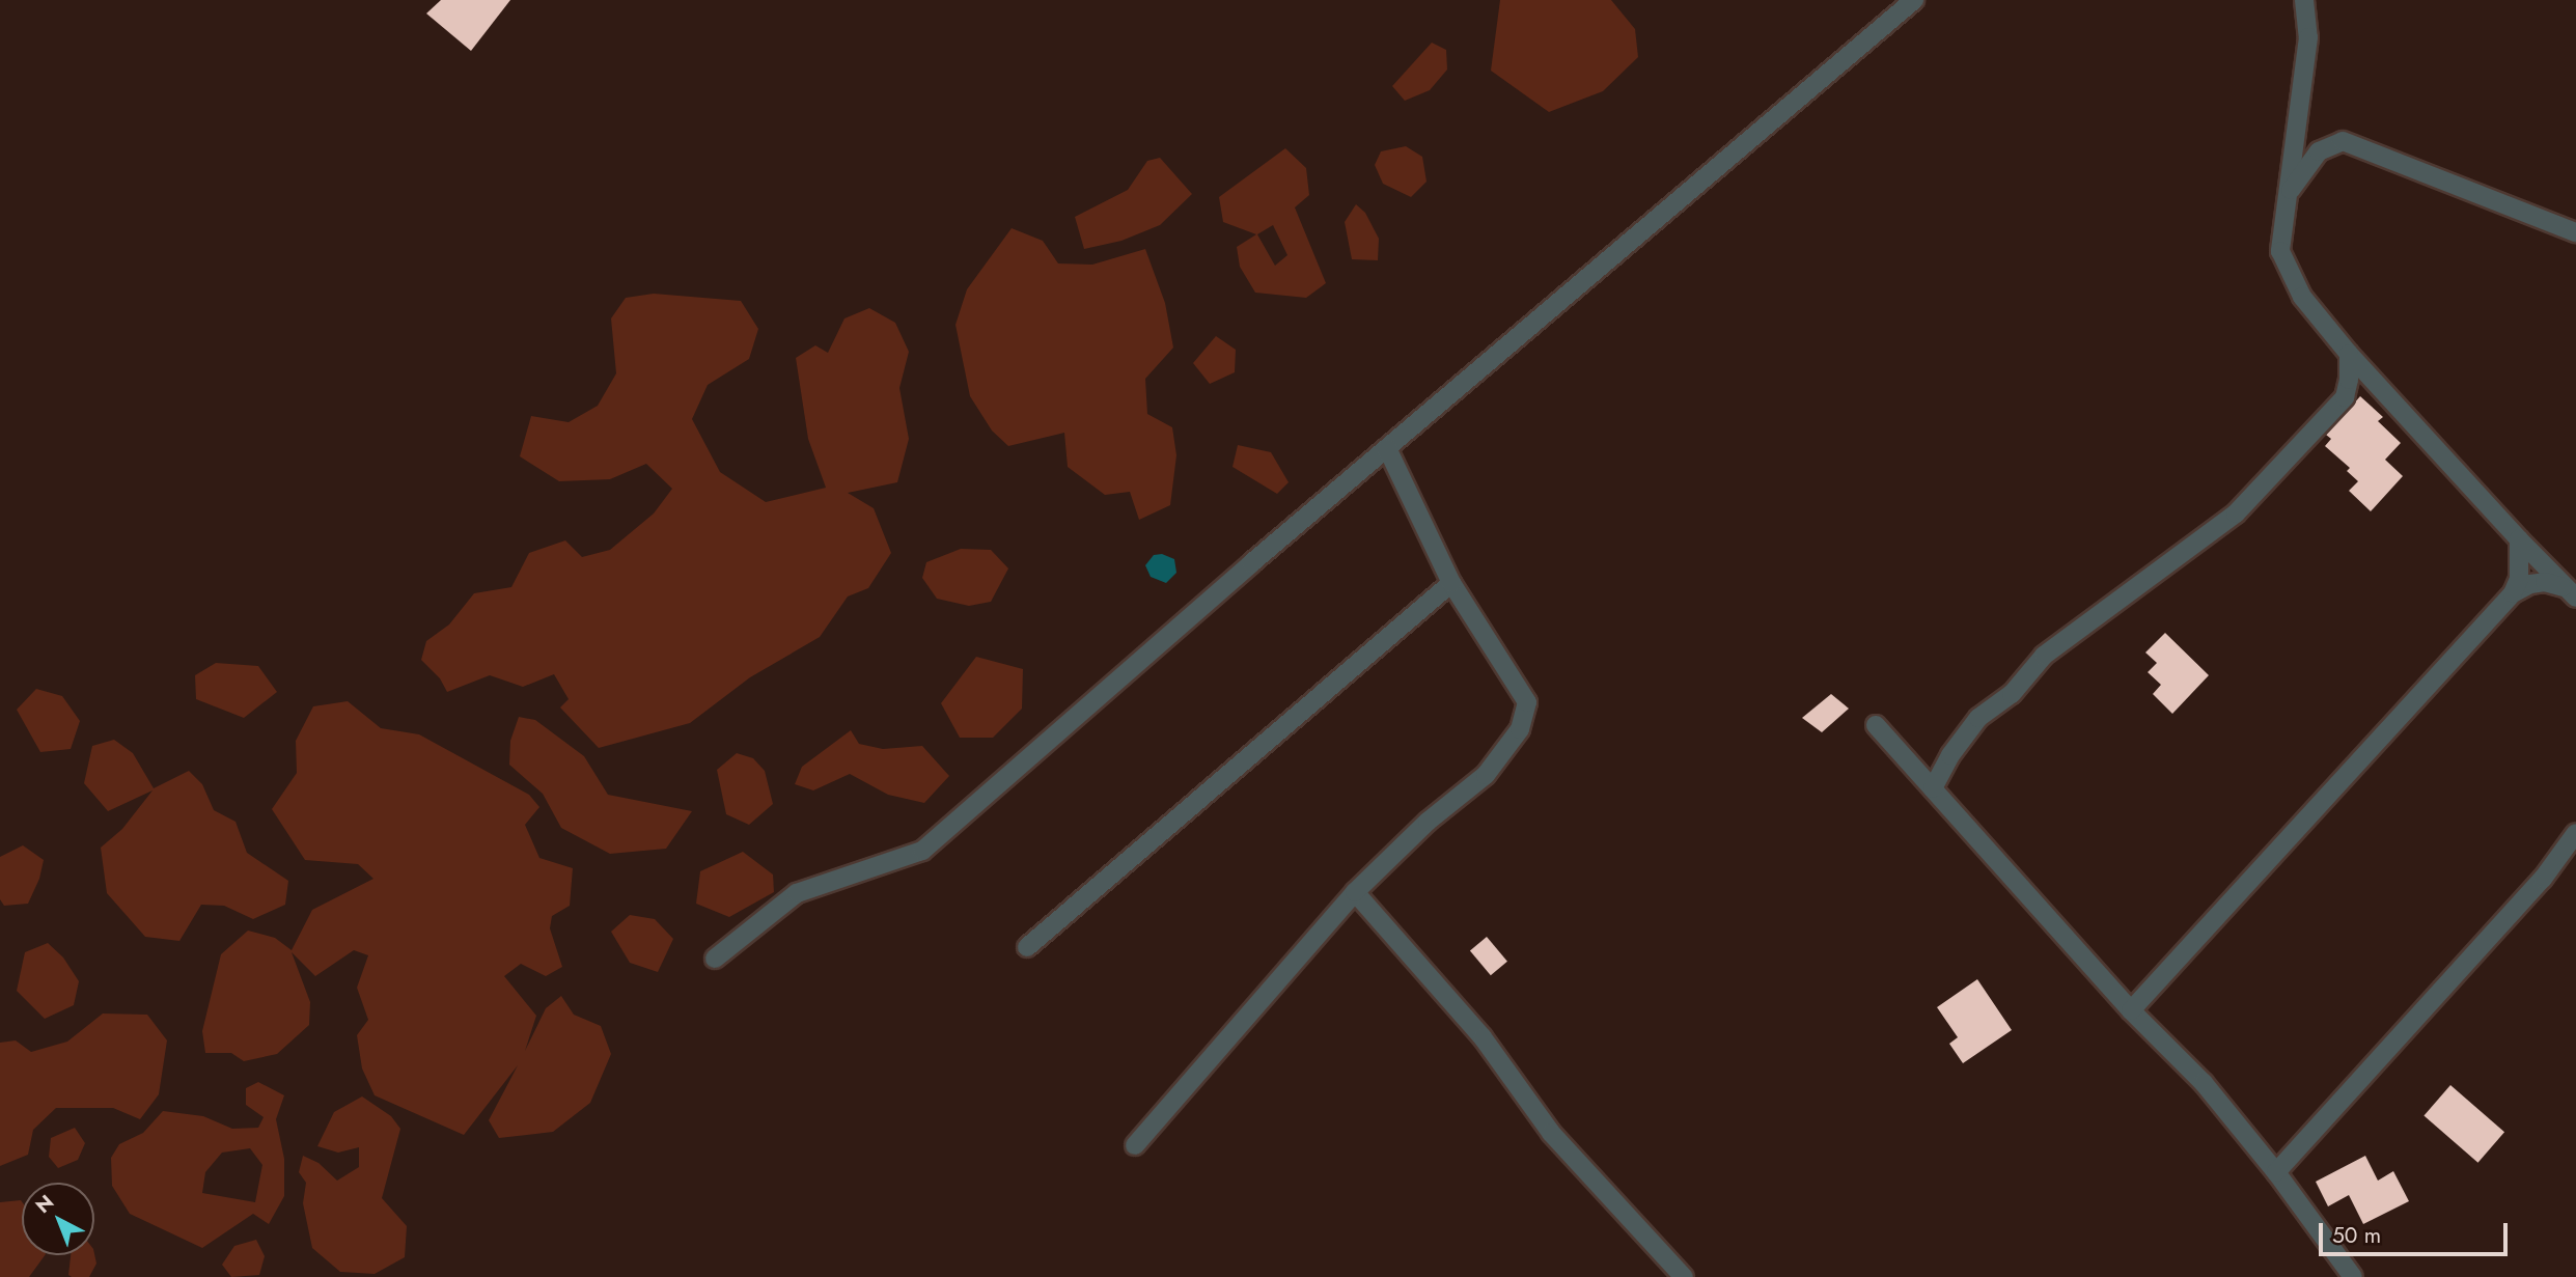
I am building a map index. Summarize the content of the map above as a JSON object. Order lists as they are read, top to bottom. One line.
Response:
{"scale_bar":"50 m","north":"top left"}
